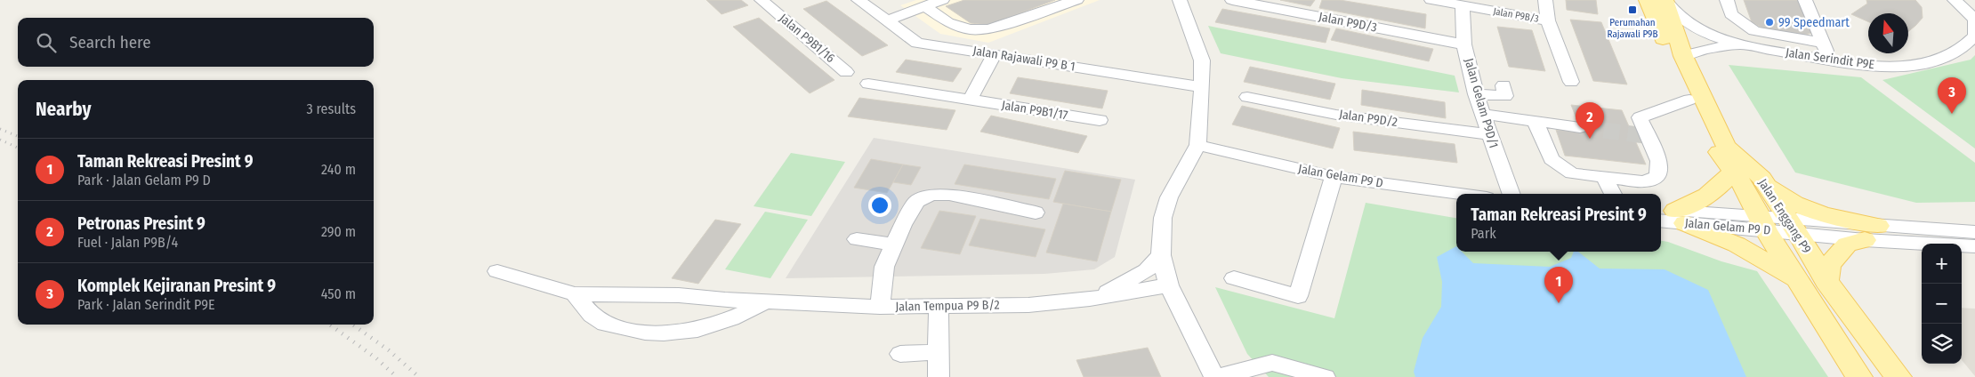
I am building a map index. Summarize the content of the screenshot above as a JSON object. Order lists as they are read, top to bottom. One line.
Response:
{"streets":{"main road":["Jalan Enggang P9"],"street":["Jalan P9B/3","Jalan P9D/3","Jalan P9B1/16","Jalan Rajawali P9 B 1","Jalan Serindit P9E","Jalan Gelam P9D/1","Jalan P9B1/17","Jalan P9D/2","Jalan Gelam P9 D","Jalan Tempua P9 B/2"]},"crossings":[["Jalan P9B/3","Jalan Gelam P9D/1"],["Jalan P9D/3","Jalan Gelam P9D/1"],["Jalan Serindit P9E","Jalan Enggang P9"],["Jalan Gelam P9D/1","Jalan P9D/2"],["Jalan Gelam P9 D","Jalan Enggang P9"]],"places":{"transit":["Perumahan Rajawali P9B"],"other":["99 Speedmart"]},"north":"top","page":{"search":"Search here","pins":["3","2","1"],"heading":["Nearby","3 results"],"list":[{"mark":"1","name":"Taman Rekreasi Presint 9","note":"Park · Jalan Gelam P9 D","value":"240 m"},{"mark":"2","name":"Petronas Presint 9","note":"Fuel · Jalan P9B/4","value":"290 m"},{"mark":"3","name":"Komplek Kejiranan Presint 9","note":"Park · Jalan Serindit P9E","value":"450 m"}],"popup":["Taman Rekreasi Presint 9","Park"],"map_buttons":["+","−"]}}
